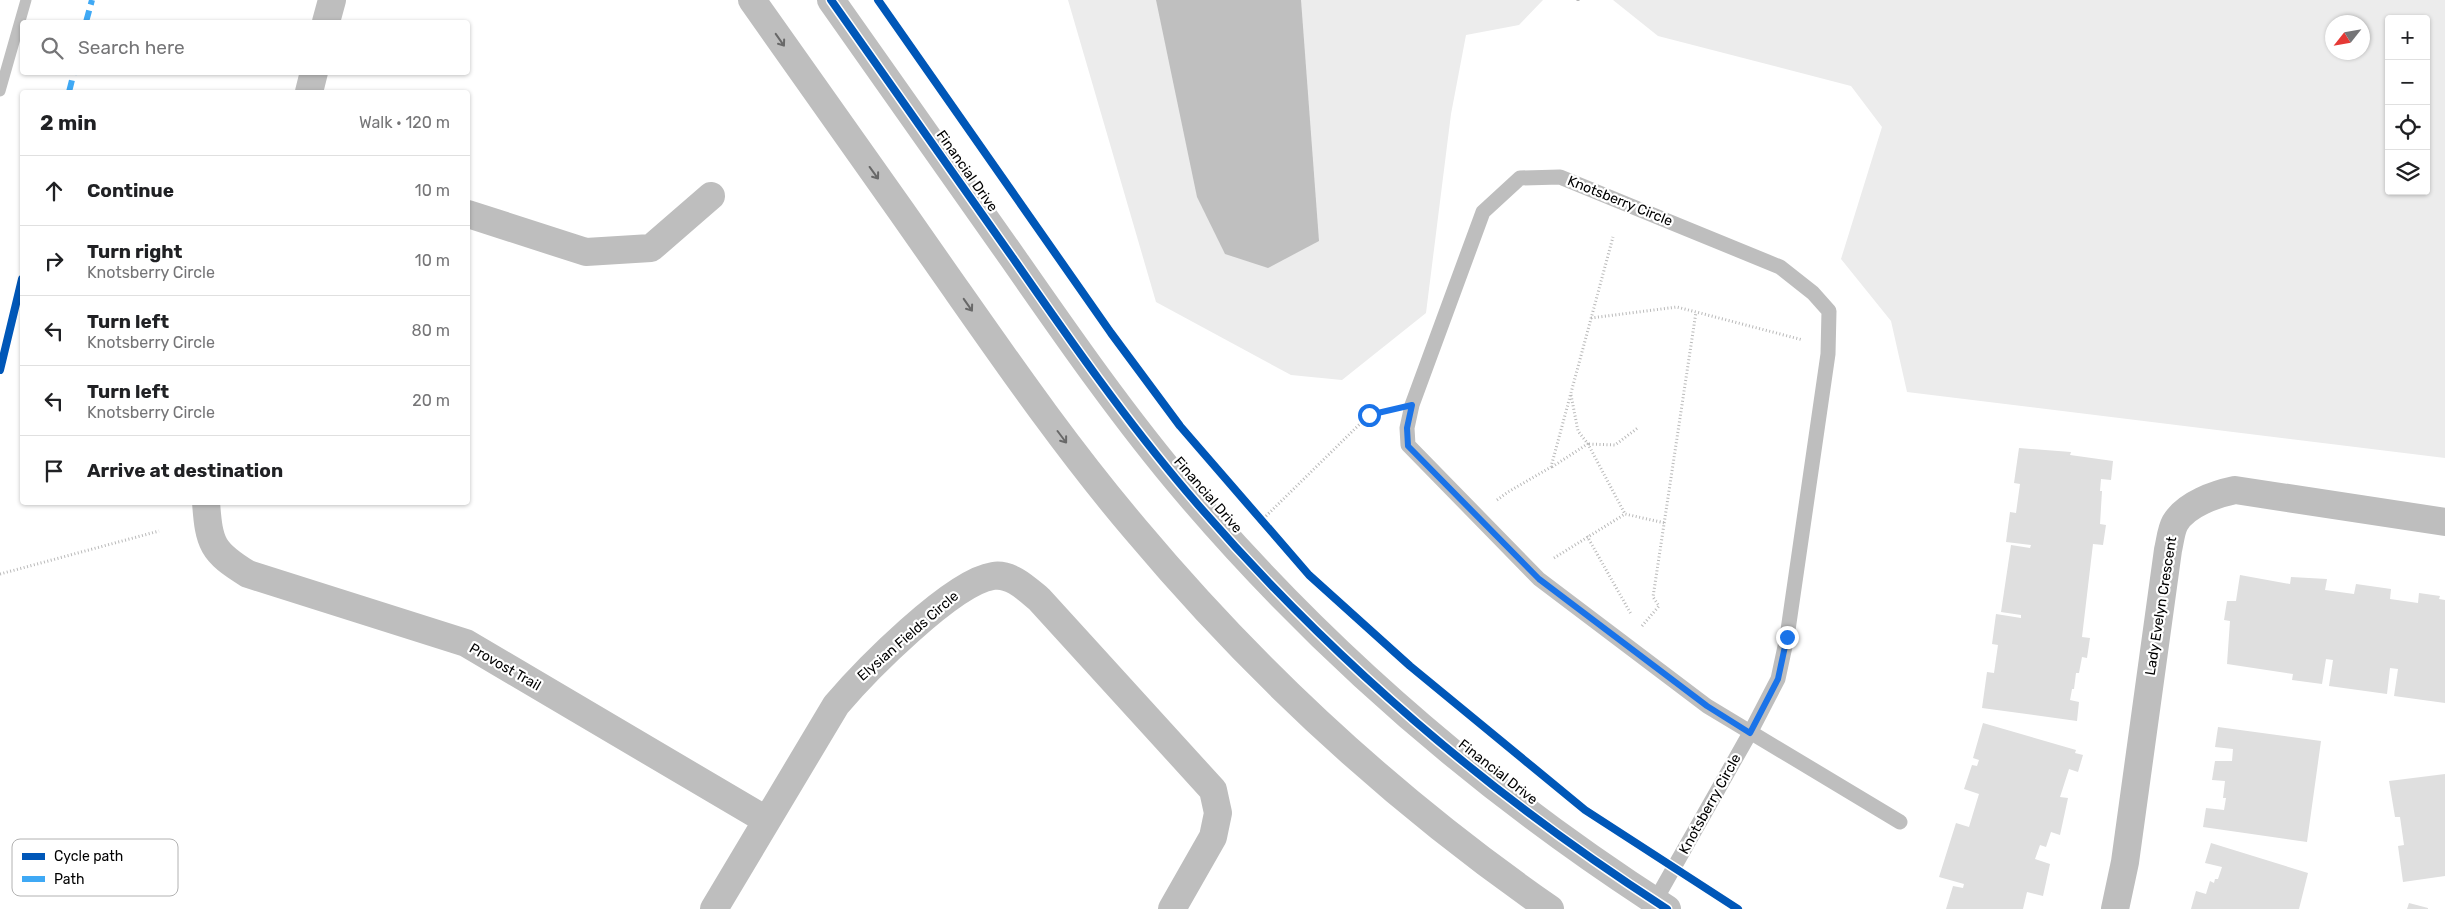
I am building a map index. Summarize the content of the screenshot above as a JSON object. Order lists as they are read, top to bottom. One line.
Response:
{"streets":{"street":["Financial Drive","Lady Evelyn Crescent","Elysian Fields Circle","Provost Trail"],"lane":["Knotsberry Circle"]},"crossings":[["Financial Drive","Knotsberry Circle"],["Elysian Fields Circle","Provost Trail"]],"legend":["Cycle path","Path"],"north":"bottom left","page":{"map_buttons":["+","−"],"search":"Search here","heading":["2 min","Walk · 120 m"],"list":[["Continue","10 m"],["Turn right","Knotsberry Circle","10 m"],["Turn left","Knotsberry Circle","80 m"],["Turn left","Knotsberry Circle","20 m"],"Arrive at destination"]}}
